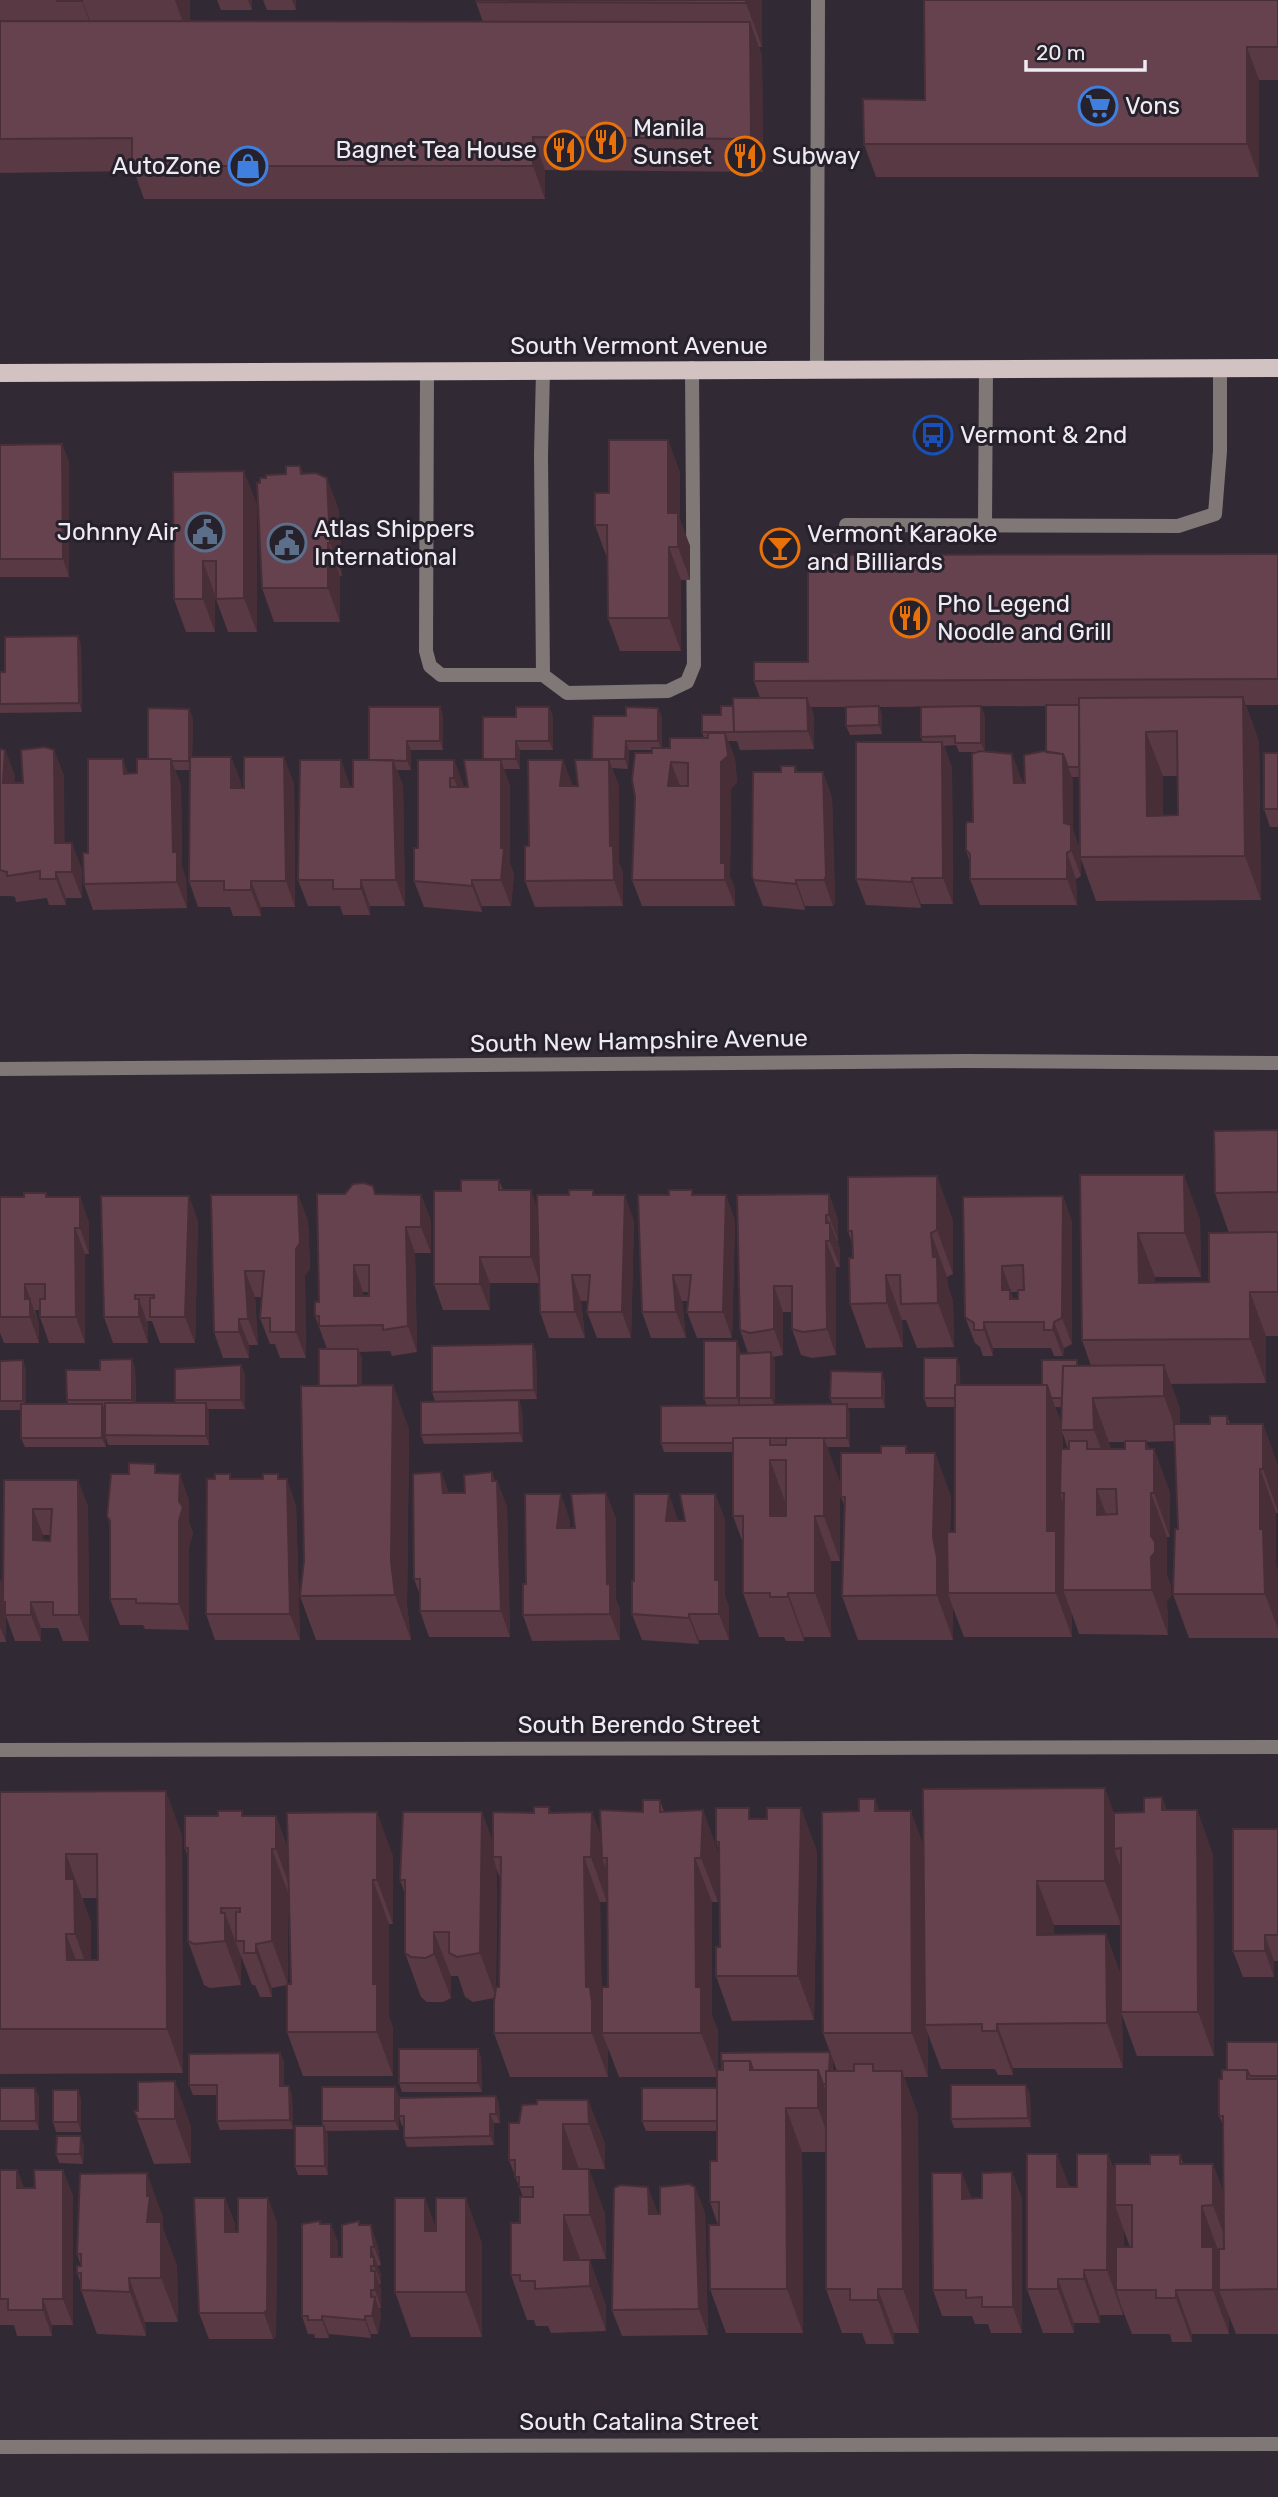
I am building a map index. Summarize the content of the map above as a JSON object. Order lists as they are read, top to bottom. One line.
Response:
{"streets":{"main road":["South Vermont Avenue"],"street":["South New Hampshire Avenue","South Berendo Street","South Catalina Street"]},"places":{"supermarket":["Vons"],"restaurant":["Manila Sunset","Bagnet Tea House","Subway","Pho Legend Noodle and Grill"],"shop":["AutoZone"],"bus stop":["Vermont & 2nd"],"public building":["Johnny Air","Atlas Shippers International"],"bar":["Vermont Karaoke and Billiards"]},"scale_bar":"20 m"}
